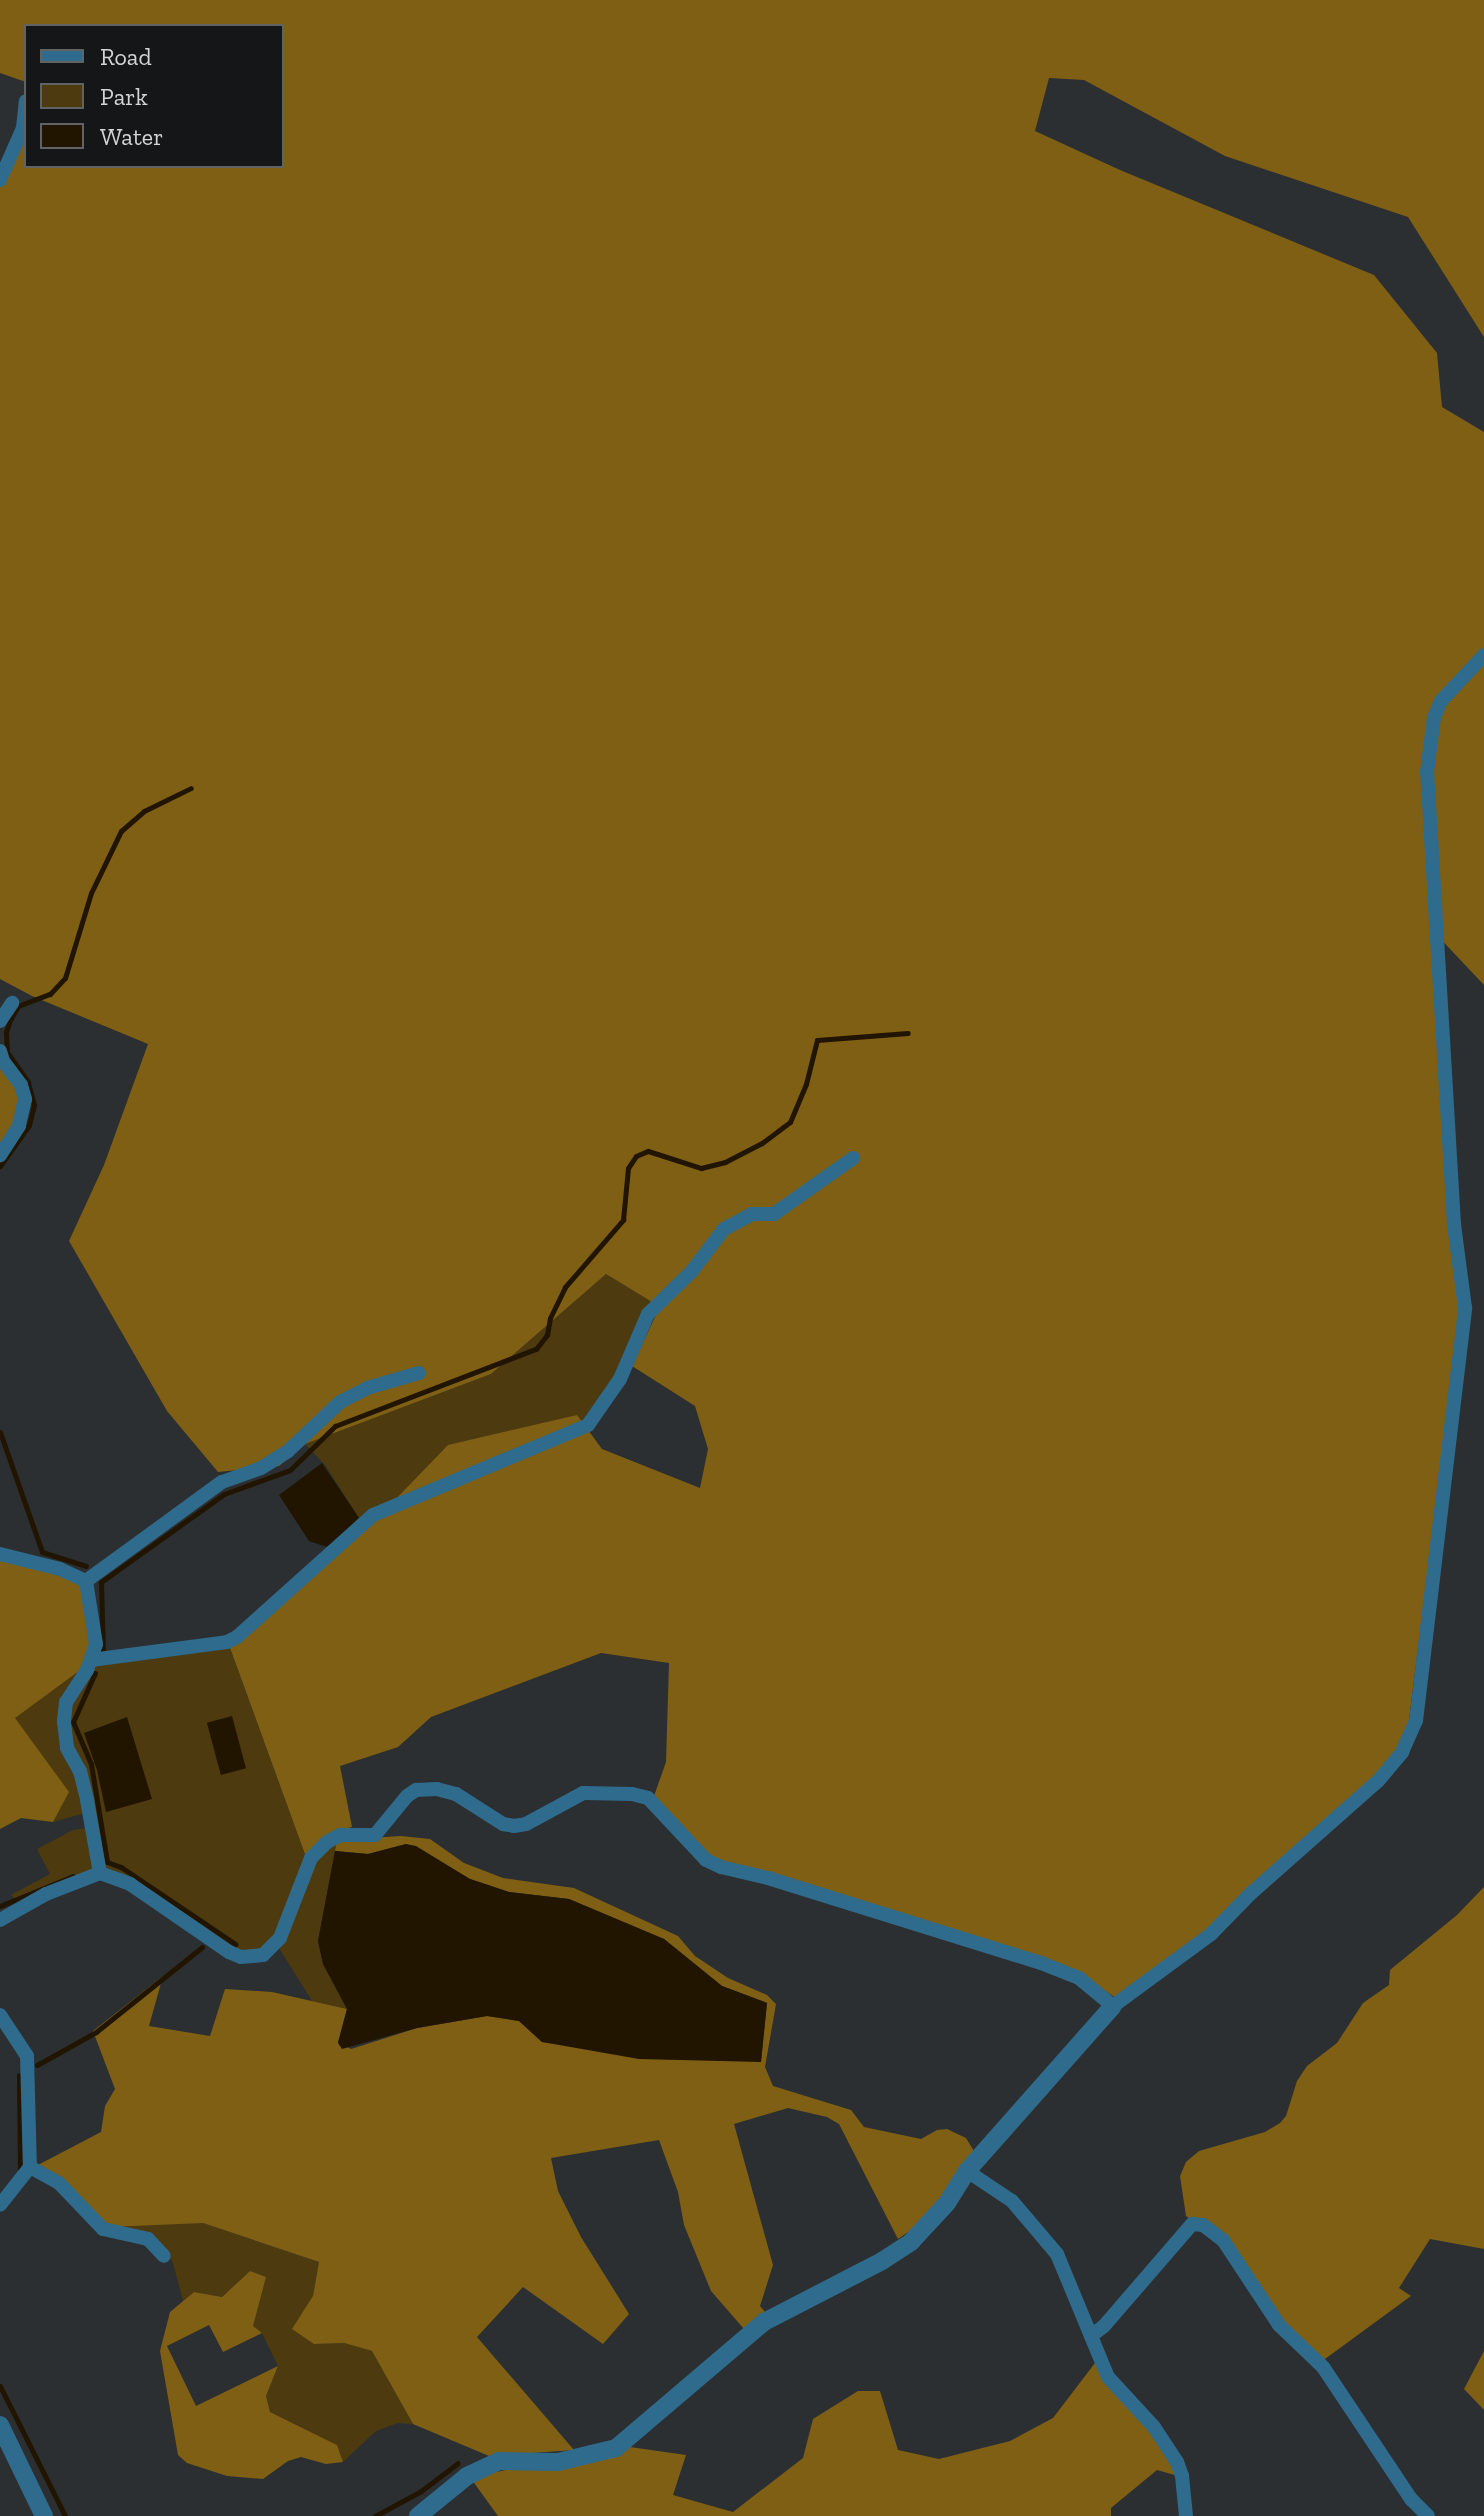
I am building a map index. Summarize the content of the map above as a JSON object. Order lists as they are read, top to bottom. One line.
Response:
{"legend":["Road","Park","Water"]}
